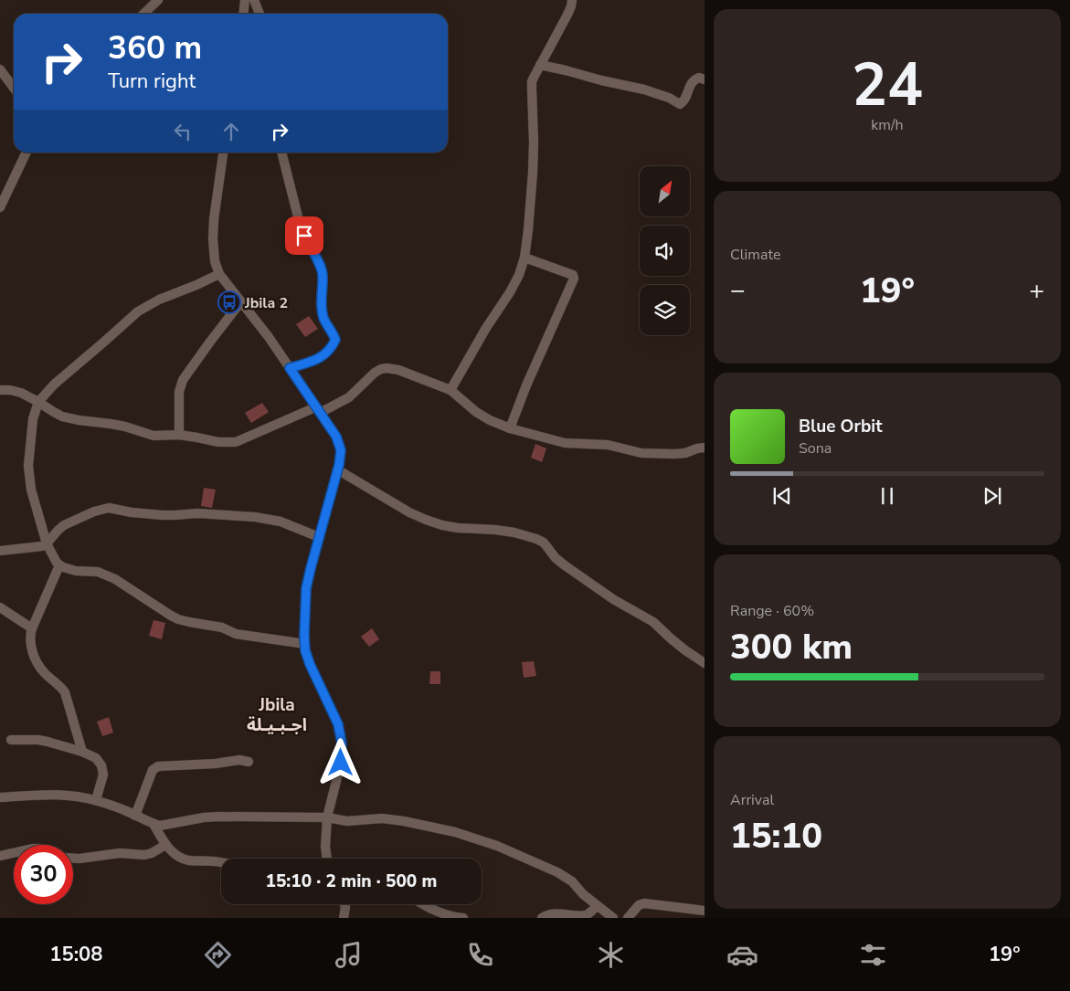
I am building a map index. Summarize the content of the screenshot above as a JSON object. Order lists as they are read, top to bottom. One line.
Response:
{"districts":["Jbila اجـبـيـلة"],"places":{"bus stop":["Jbila 2"]},"north":"top right","page":{"tile":[["24","km/h"],"Climate",["Range · 60%","300 km"],["Arrival","15:10"]],"turn":["360 m","Turn right"],"heat":["−","19°","+"],"song":["Blue Orbit","Sona"],"limit":"30","trip":"15:10 · 2 min · 500 m","tabs":["15:08","19°"]}}
